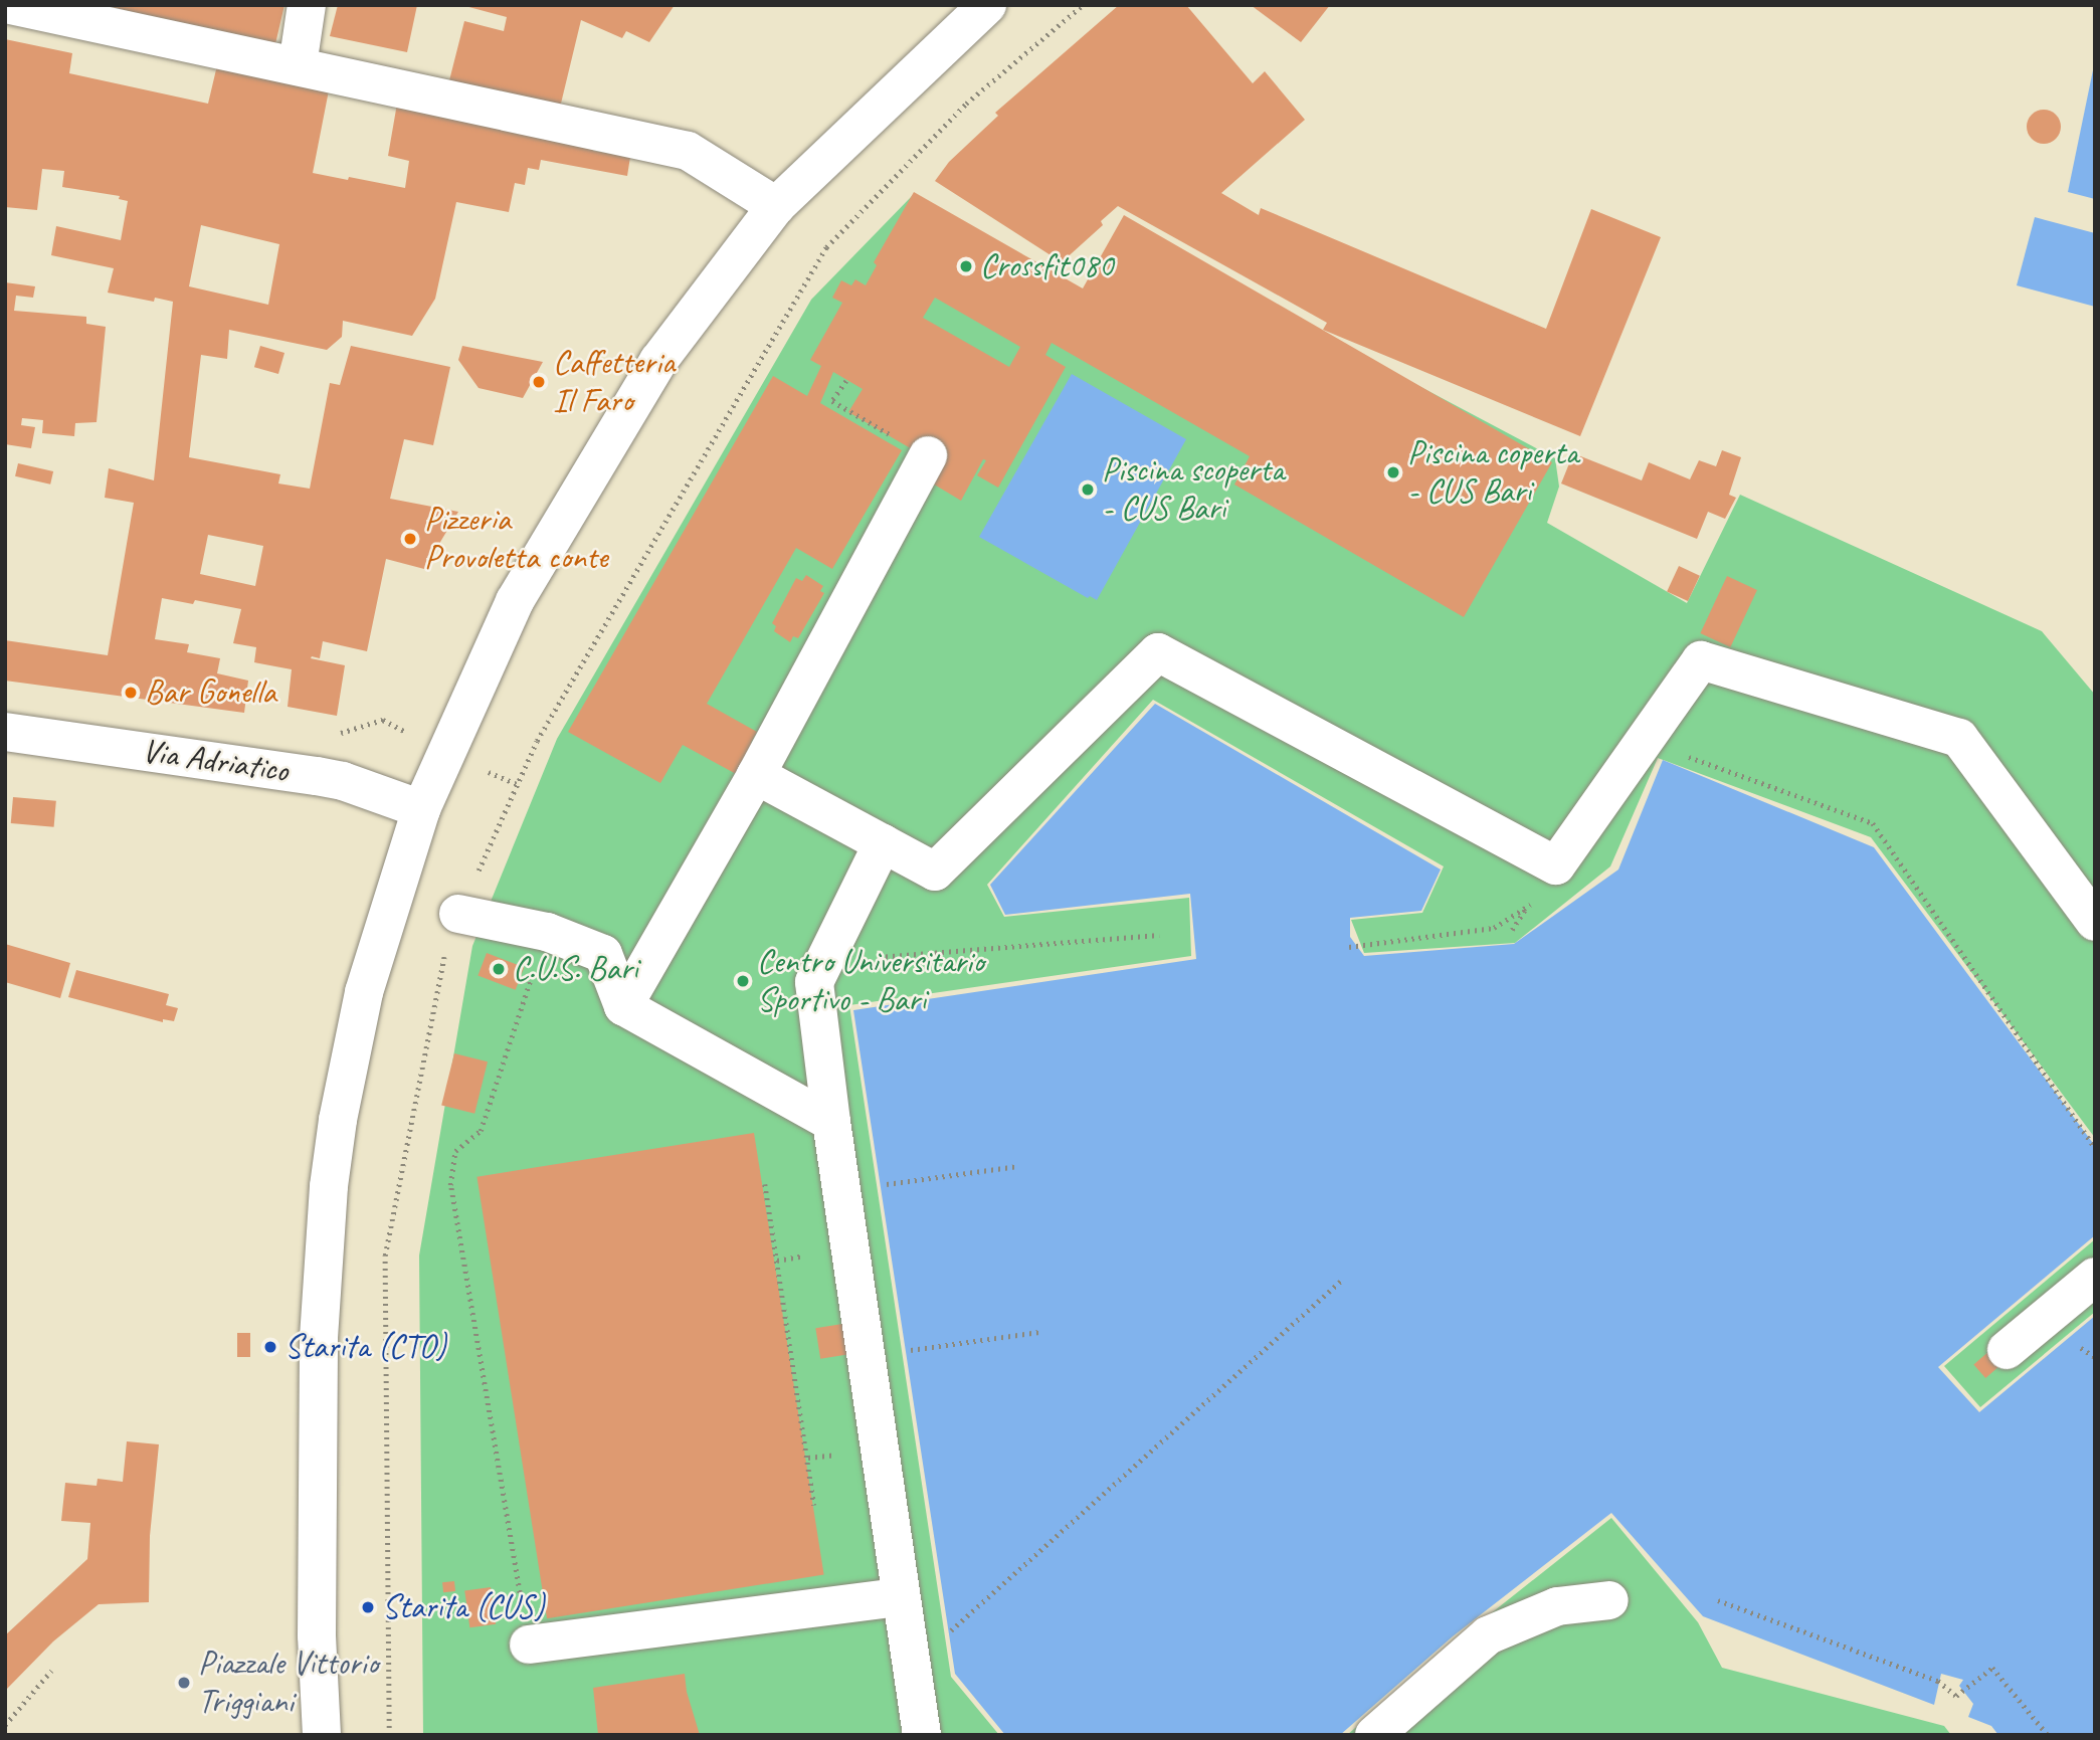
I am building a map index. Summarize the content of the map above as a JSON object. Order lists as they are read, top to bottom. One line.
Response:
{"streets":{"street":["Via Adriatico"]},"places":["Crossfit080","Caffetteria Il Faro","Piscina coperta - CUS Bari","Piscina scoperta - CUS Bari","Pizzeria Provoletta conte","Bar Gonella","C.U.S. Bari","Centro Universitario Sportivo - Bari","Starita (CTO)","Starita (CUS)","Piazzale Vittorio Triggiani"]}
